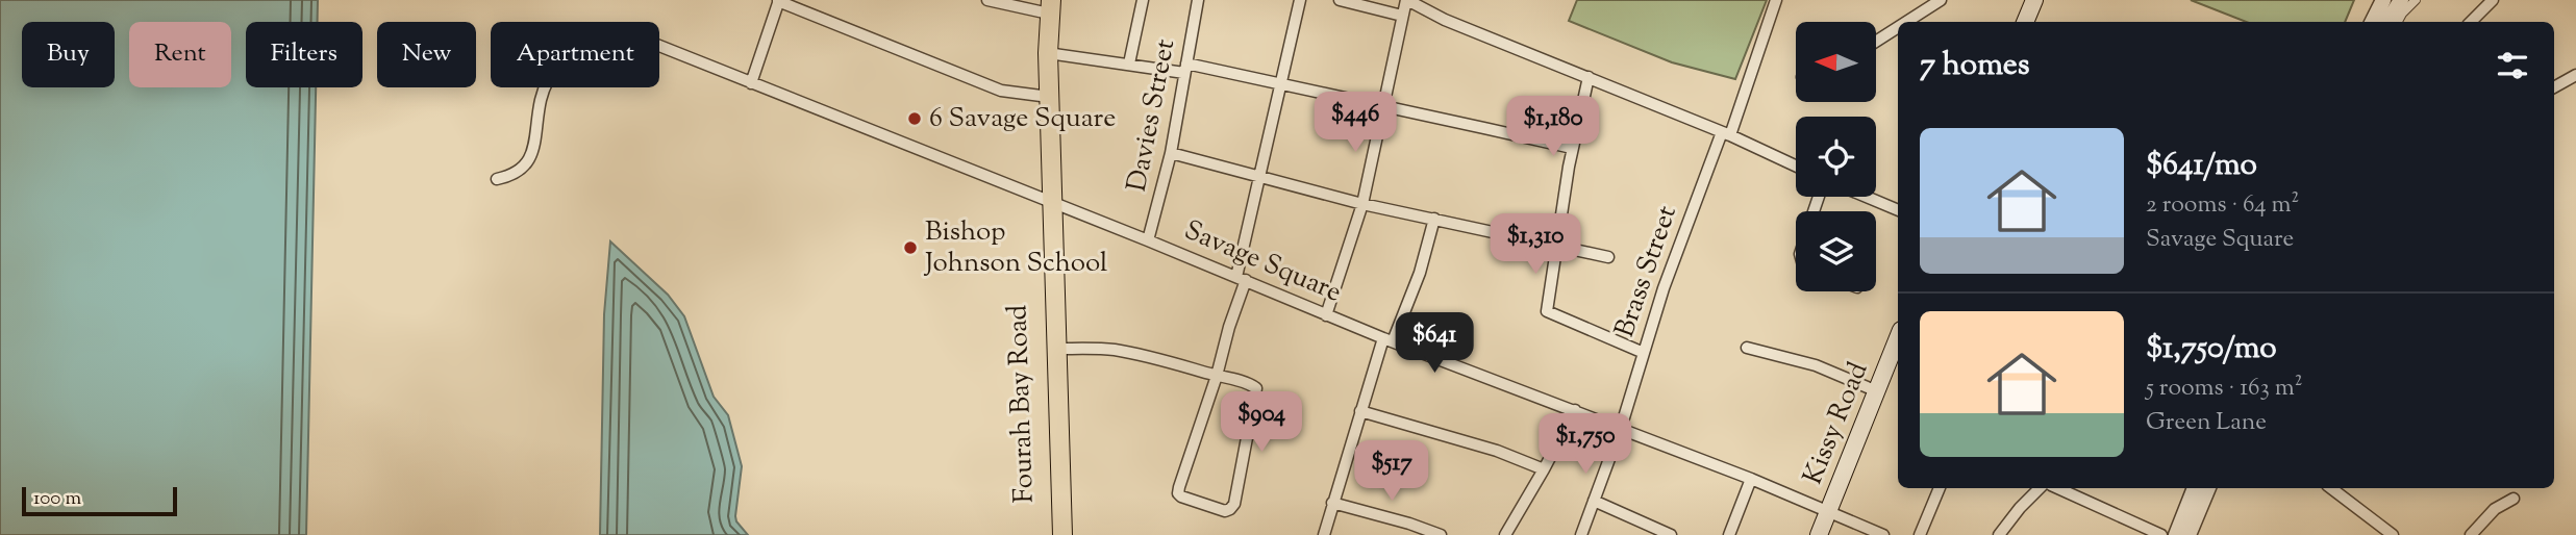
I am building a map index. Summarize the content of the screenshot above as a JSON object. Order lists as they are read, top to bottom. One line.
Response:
{"streets":{"main road":["Fourah Bay Road","Kissy Road"],"street":["Davies Street","Savage Square","Brass Street"]},"crossings":[["Davies Street","Savage Square"],["Savage Square","Brass Street"],["Savage Square","Fourah Bay Road"],["Savage Square","Kissy Road"]],"places":["6 Savage Square","Bishop Johnson School"],"scale_bar":"100 m","north":"left","page":{"chip":["Buy","Rent","Filters","New","Apartment"],"heading":"7 homes","price":["$446","$1,180","$1,310","$641","$904","$1,750","$517"],"list":[{"name":"$641/mo","note":"2 rooms · 64 m² · Savage Square"},{"name":"$1,750/mo","note":"5 rooms · 163 m² · Green Lane"}],"scale":"100 m"}}
